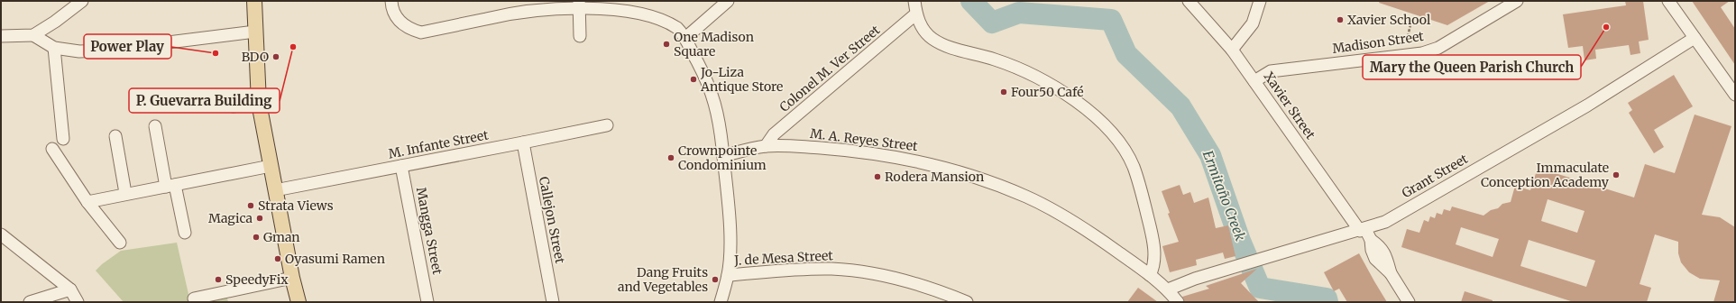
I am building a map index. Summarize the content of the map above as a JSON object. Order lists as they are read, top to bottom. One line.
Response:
{"streets":{"street":["Madison Street","Colonel M. Ver Street","Xavier Street","M. A. Reyes Street","M. Infante Street","Grant Street","Callejon Street","Mangga Street","J. de Mesa Street"]},"crossings":[["Madison Street","Xavier Street"],["Colonel M. Ver Street","M. A. Reyes Street"],["Xavier Street","Grant Street"],["M. A. Reyes Street","Grant Street"],["M. Infante Street","Callejon Street"],["M. Infante Street","Mangga Street"]],"water":["Ermitaño Creek"],"places":["Xavier School","Mary the Queen Parish Church","One Madison Square","P. Guevarra Building","Power Play","BDO","Jo-Liza Antique Store","Four50 Café","Crownpointe Condominium","Immaculate Conception Academy","Rodera Mansion","Strata Views","Magica","Gman","Oyasumi Ramen","SpeedyFix","Dang Fruits and Vegetables"]}
